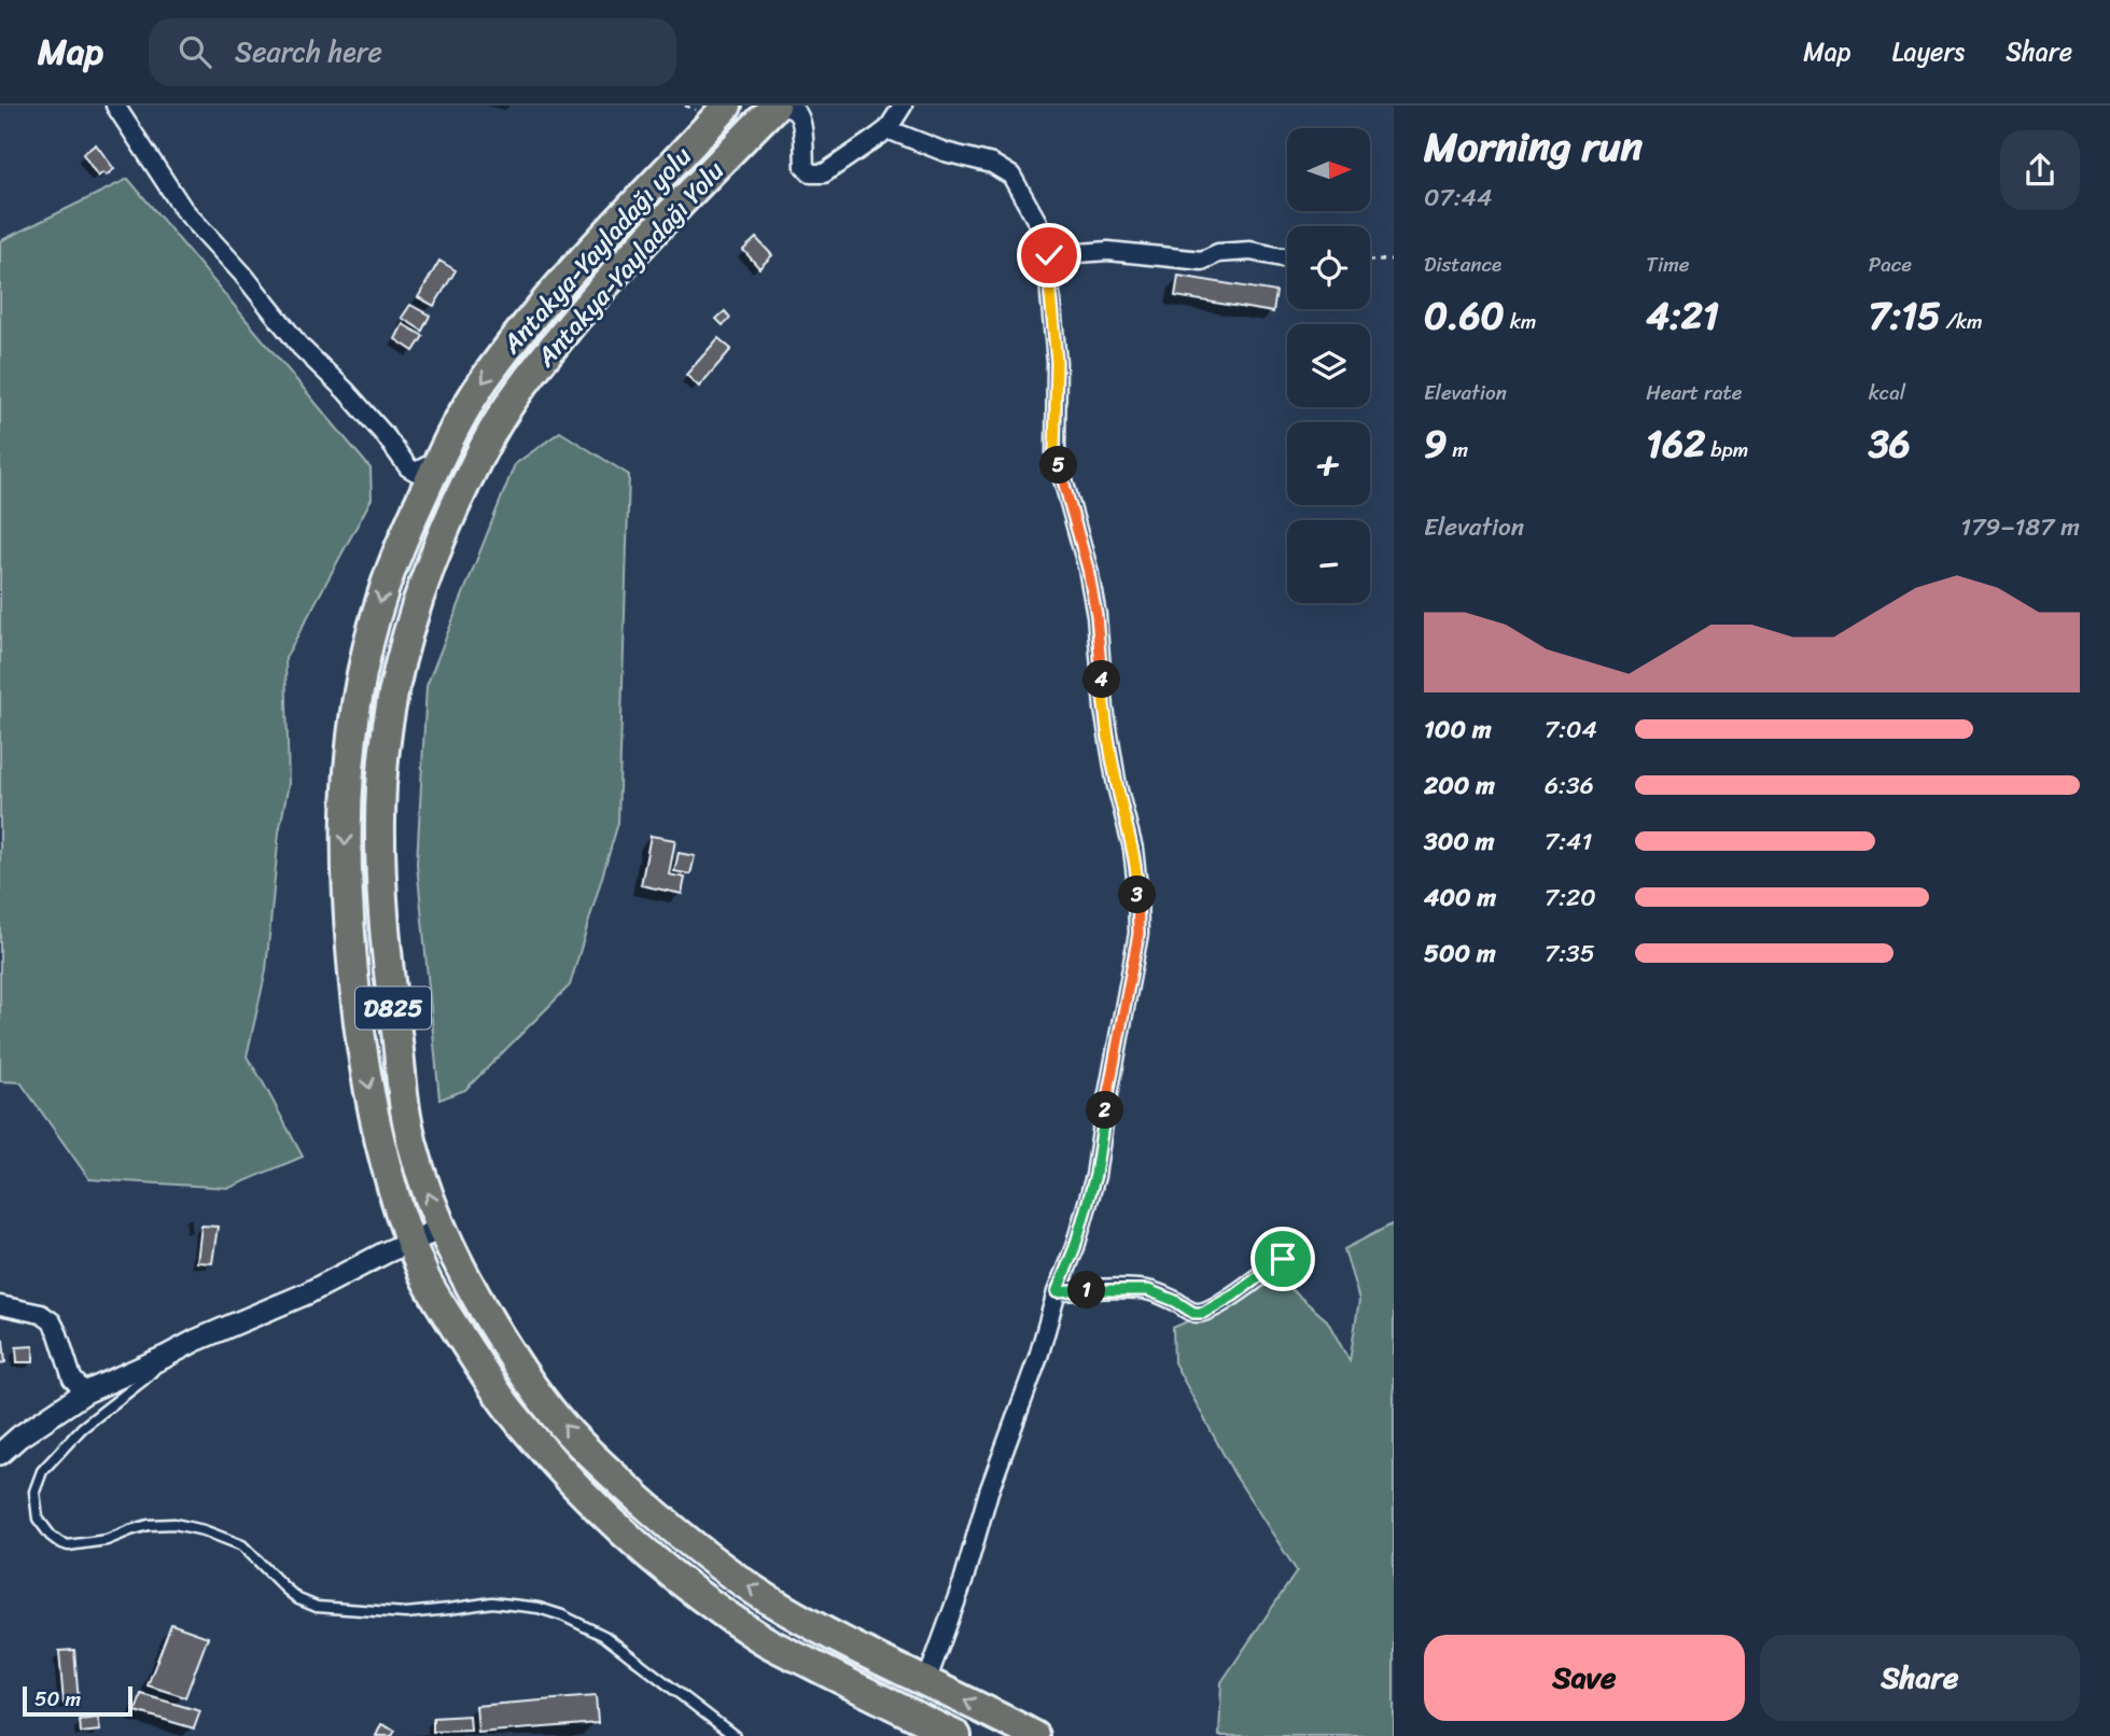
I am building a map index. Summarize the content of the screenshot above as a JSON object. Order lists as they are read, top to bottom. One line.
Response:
{"streets":{"highway":["Antakya-Yayladağı yolu","Antakya-Yayladağı Yolu","D825"]},"one_way":["Antakya-Yayladağı yolu","Antakya-Yayladağı Yolu"],"scale_bar":"50 m","north":"right","page":{"header":"Map","search":"Search here","nav":["Map","Layers","Share"],"heading":["Morning run","07:44"],"map_buttons":["+","−"],"stats":[["Distance","0.60 km"],["Time","4:21"],["Pace","7:15 /km"],["Elevation","9 m"],["Heart rate","162 bpm"],["kcal","36"]],"pins":["5","4","3","2","1"],"chart":["Elevation","179–187 m"],"list":[{"name":"100 m","note":"7:04"},{"name":"200 m","note":"6:36"},{"name":"300 m","note":"7:41"},{"name":"400 m","note":"7:20"},{"name":"500 m","note":"7:35"}],"buttons":["Save","Share"],"scale":"50 m"}}
